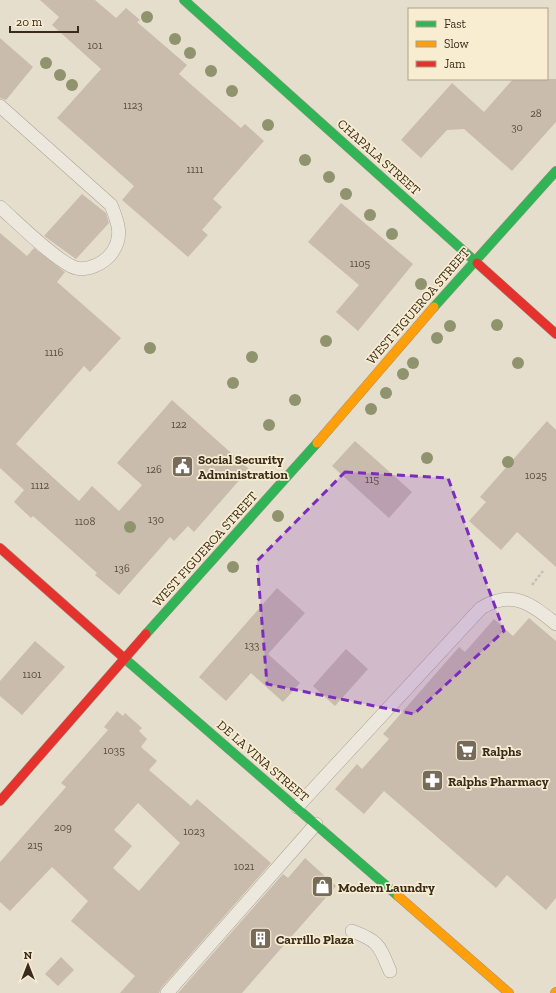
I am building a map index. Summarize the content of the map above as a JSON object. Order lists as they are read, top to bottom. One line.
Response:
{"streets":{"main road":["CHAPALA STREET","WEST FIGUEROA STREET","DE LA VINA STREET"]},"crossings":[["CHAPALA STREET","WEST FIGUEROA STREET"],["WEST FIGUEROA STREET","DE LA VINA STREET"]],"places":{"public building":["Social Security Administration"],"supermarket":["Ralphs"],"pharmacy":["Ralphs Pharmacy"],"shop":["Modern Laundry"],"building":["Carrillo Plaza"]},"house_numbers":["101","1123","28","30","1111","1105","1116","122","126","1025","115","1112","130","1108","136","133","1101","1035","209","1023","215","1021"],"legend":["Fast","Slow","Jam"],"scale_bar":"20 m","north":"top"}
